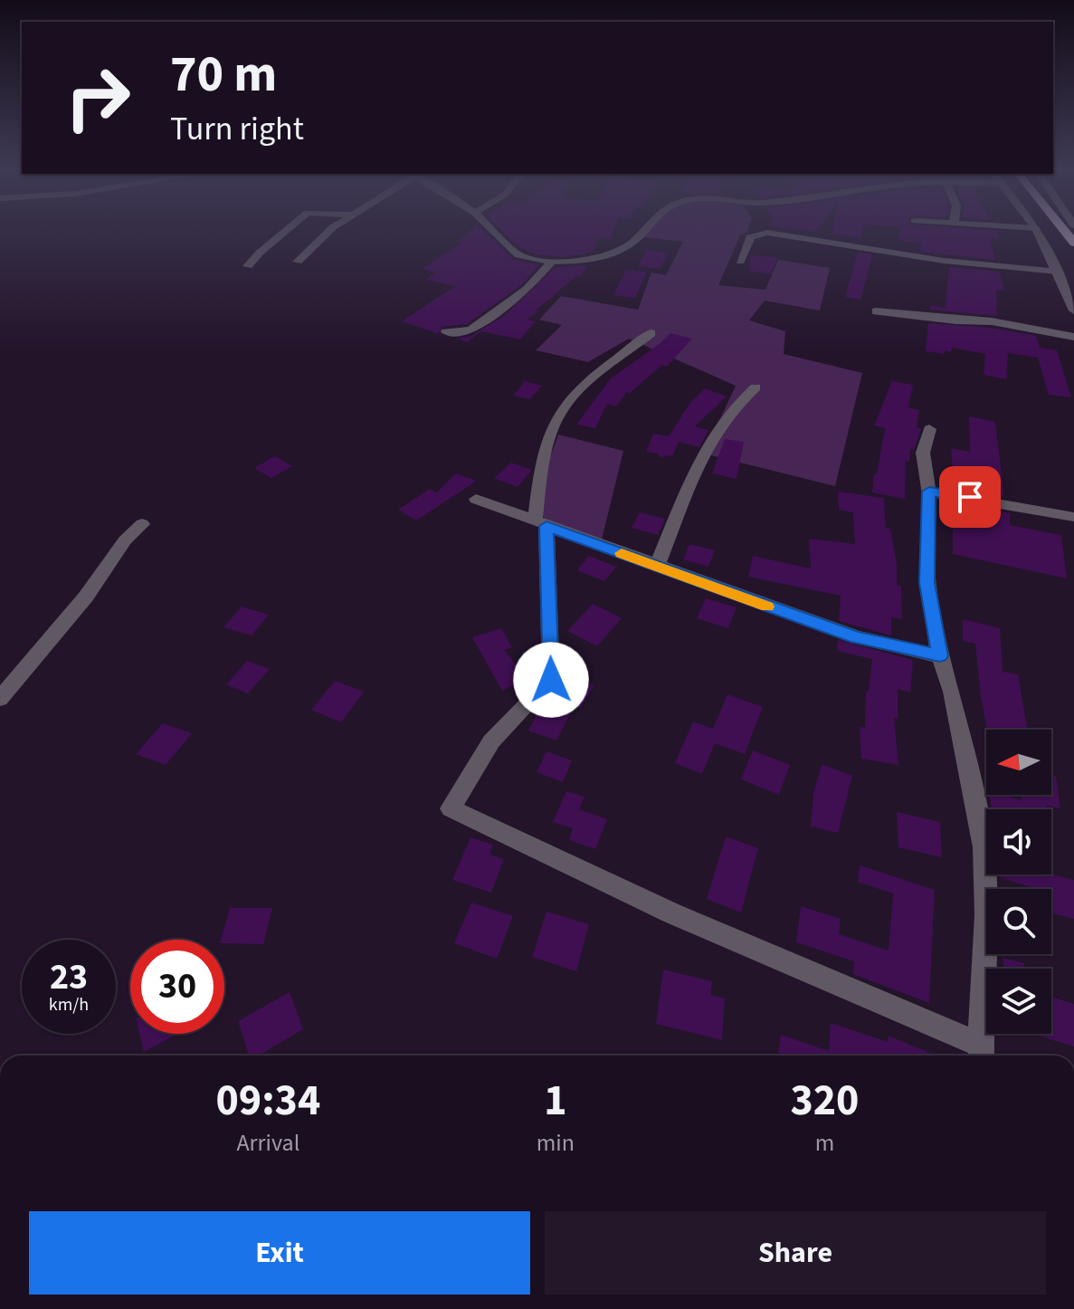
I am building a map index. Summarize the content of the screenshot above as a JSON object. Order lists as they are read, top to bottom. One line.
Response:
{"north":"left","page":{"turn":["70 m","Turn right"],"speed":"23 km/h","limit":"30","eta":["09:34","Arrival","1","min","320","m"],"buttons":["Exit","Share"]}}
